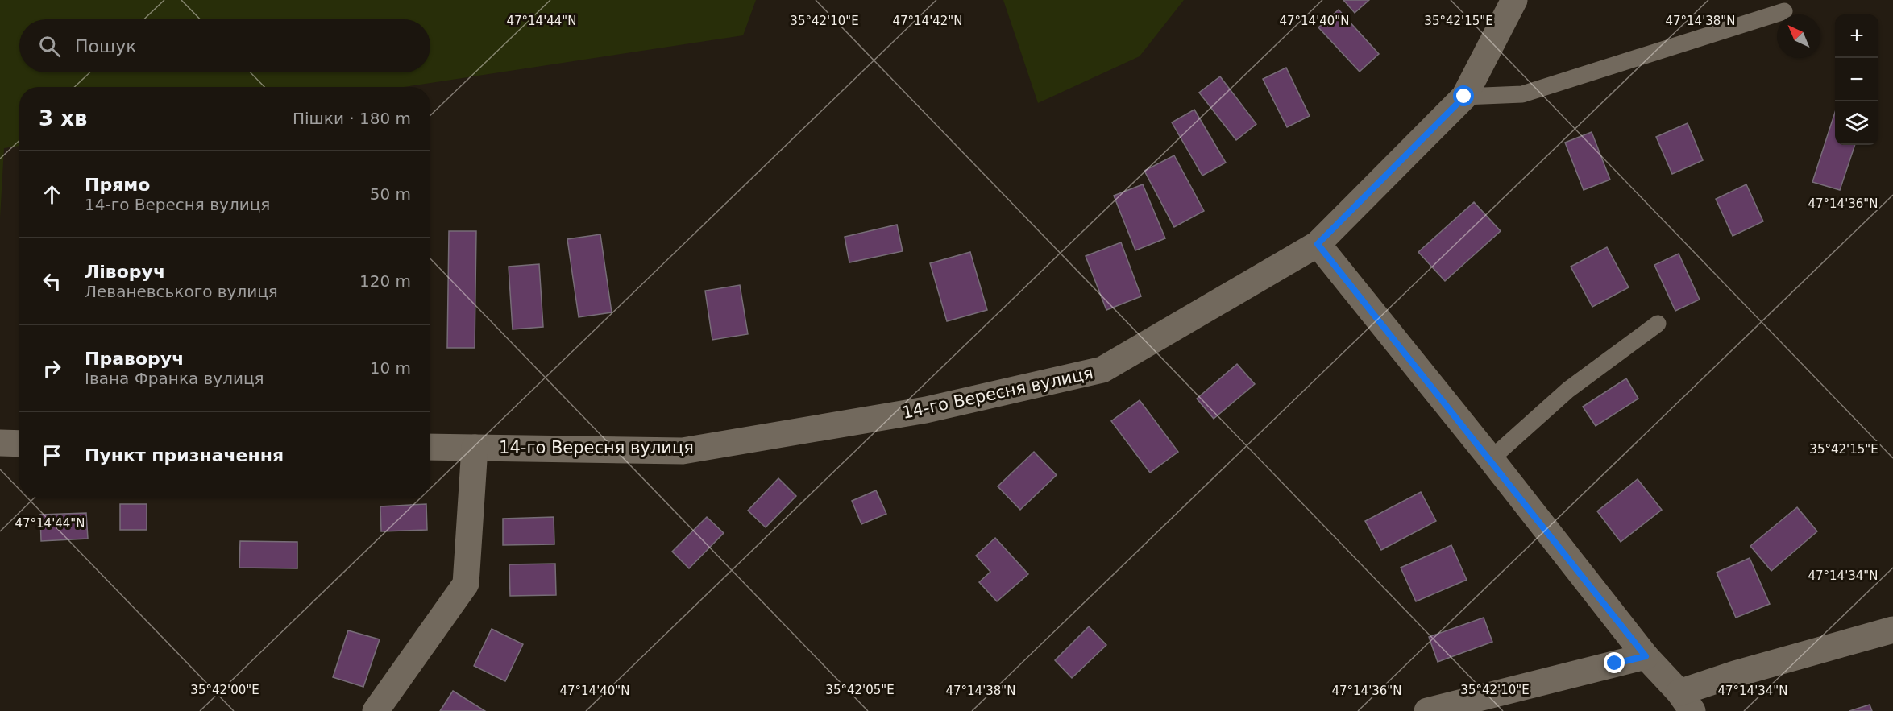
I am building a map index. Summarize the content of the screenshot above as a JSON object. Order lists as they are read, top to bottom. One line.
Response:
{"streets":{"street":["14-го Вересня вулиця"]},"north":"top left","page":{"map_buttons":["+","−"],"search":"Пошук","heading":["3 хв","Пішки · 180 m"],"list":[["Прямо","14-го Вересня вулиця","50 m"],["Ліворуч","Леваневського вулиця","120 m"],["Праворуч","Івана Франка вулиця","10 m"],"Пункт призначення"]},"coordinates":["47°14'44\"N","47°14'42\"N","47°14'40\"N","47°14'38\"N","35°42'15\"E","35°42'10\"E","47°14'36\"N","47°14'34\"N","35°42'00\"E","35°42'05\"E"]}
